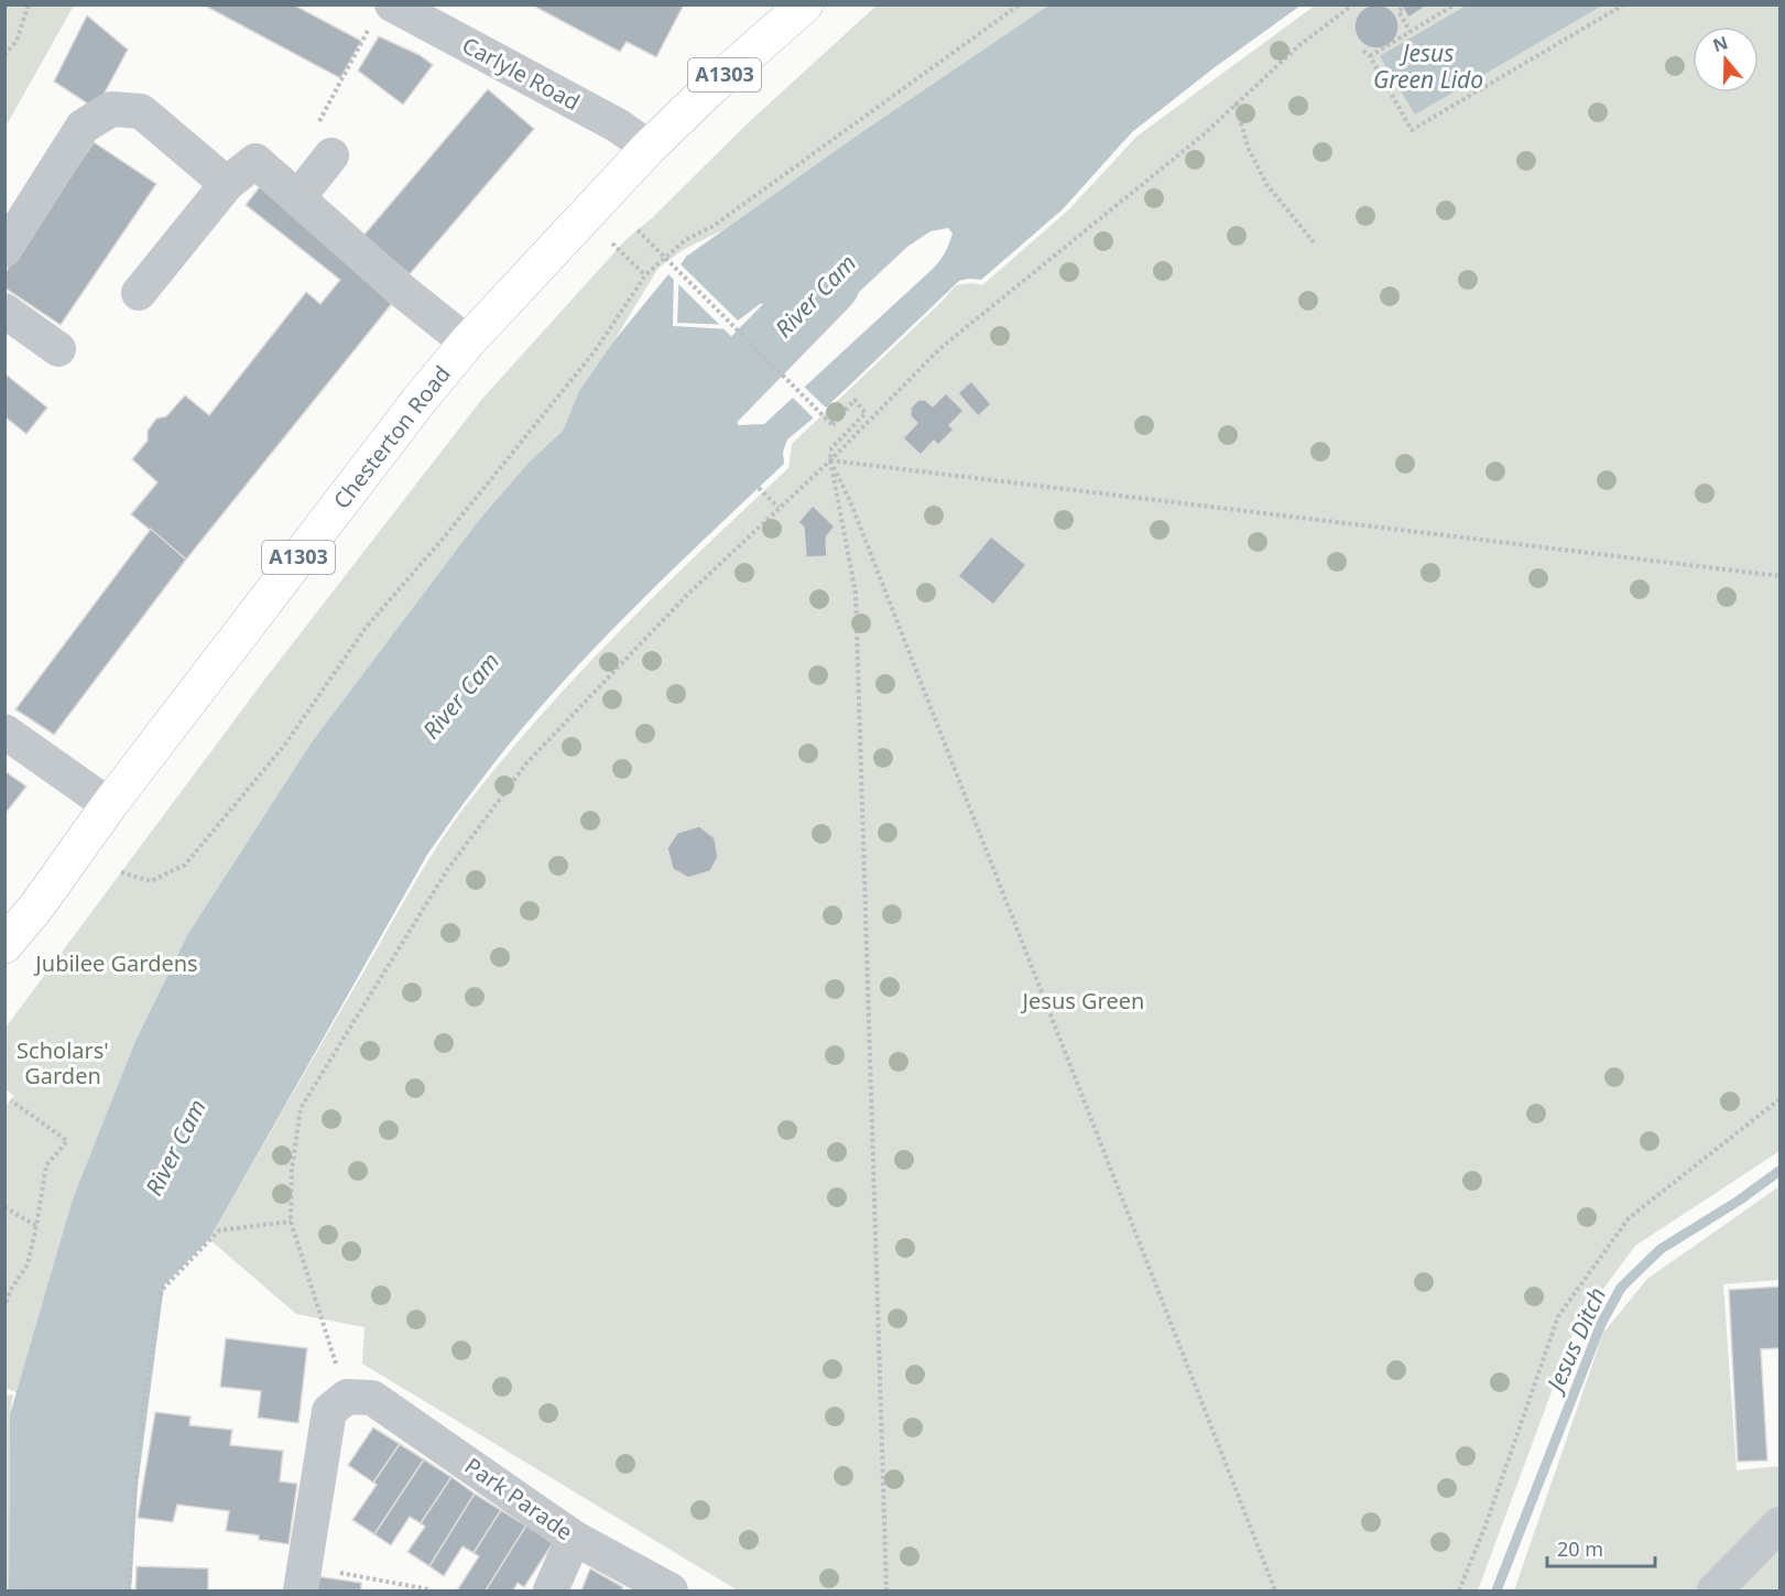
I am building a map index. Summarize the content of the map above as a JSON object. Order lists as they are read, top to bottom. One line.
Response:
{"streets":{"main road":["A1303","Chesterton Road"],"street":["Carlyle Road","Park Parade"]},"crossings":[["Carlyle Road","Chesterton Road"]],"water":["Jesus Green Lido","River Cam","Jesus Ditch"],"parks":["Jubilee Gardens","Jesus Green","Scholars' Garden"],"scale_bar":"20 m","north":"top"}
